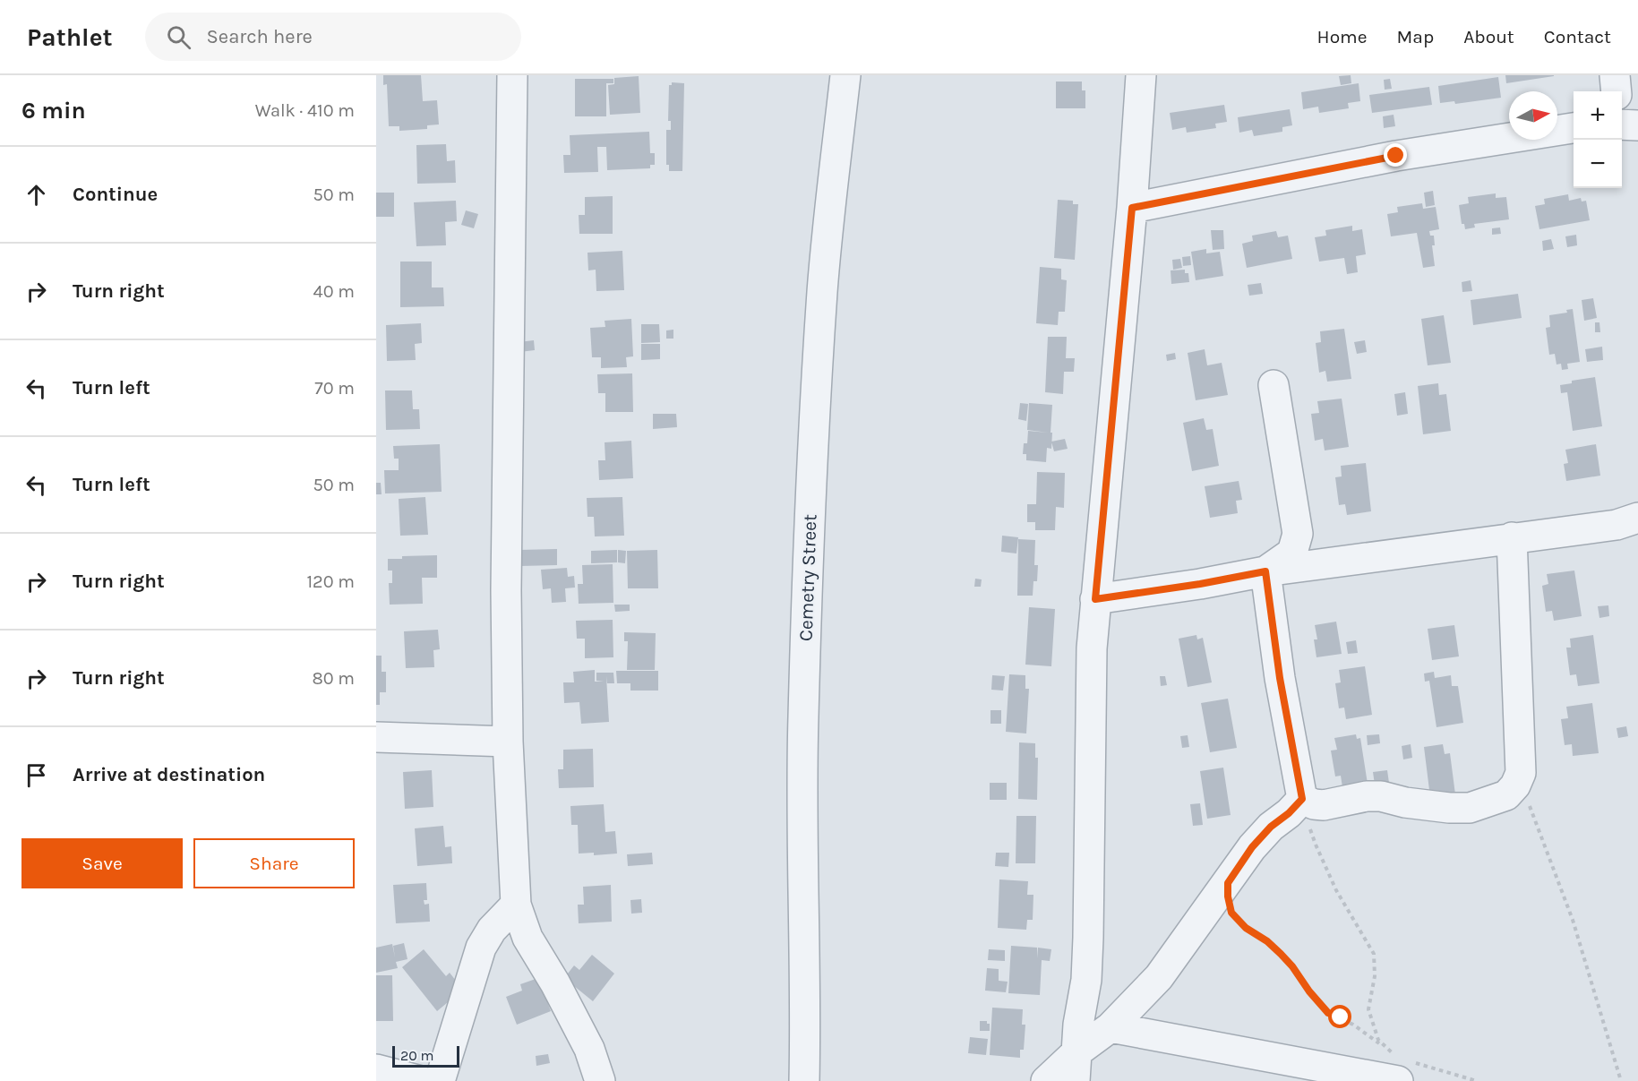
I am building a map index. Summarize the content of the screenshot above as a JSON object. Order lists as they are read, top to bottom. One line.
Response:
{"streets":{"street":["Cemetry Street"]},"scale_bar":"20 m","north":"right","page":{"header":"Pathlet","search":"Search here","nav":["Home","Map","About","Contact"],"heading":["6 min","Walk · 410 m"],"map_buttons":["+","−"],"list":[["Continue","50 m"],["Turn right","40 m"],["Turn left","70 m"],["Turn left","50 m"],["Turn right","120 m"],["Turn right","80 m"],"Arrive at destination"],"buttons":["Save","Share"],"scale":"20 m"}}
